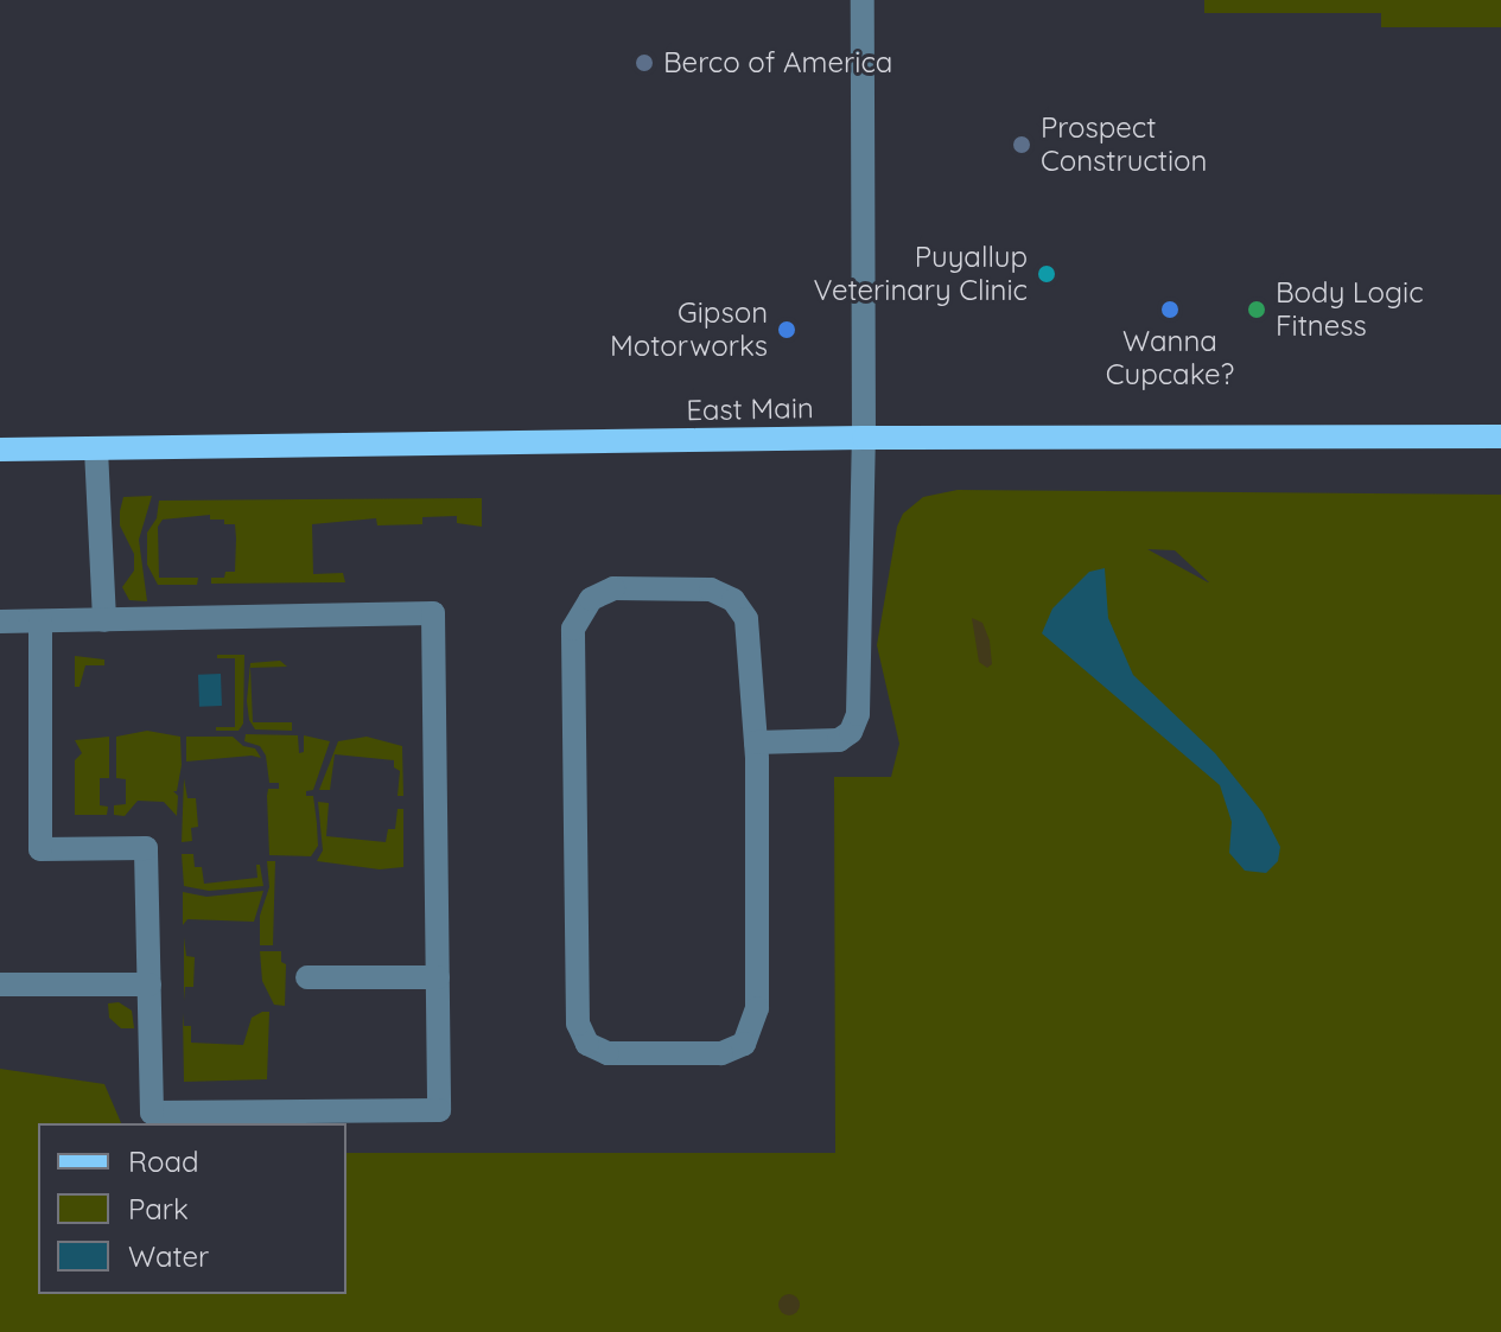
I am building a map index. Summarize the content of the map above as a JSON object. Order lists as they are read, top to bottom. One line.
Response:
{"streets":{"main road":["East Main"]},"places":["Berco of America","Prospect Construction","Puyallup Veterinary Clinic","Wanna Cupcake?","Body Logic Fitness","Gipson Motorworks"],"legend":["Road","Park","Water"]}
